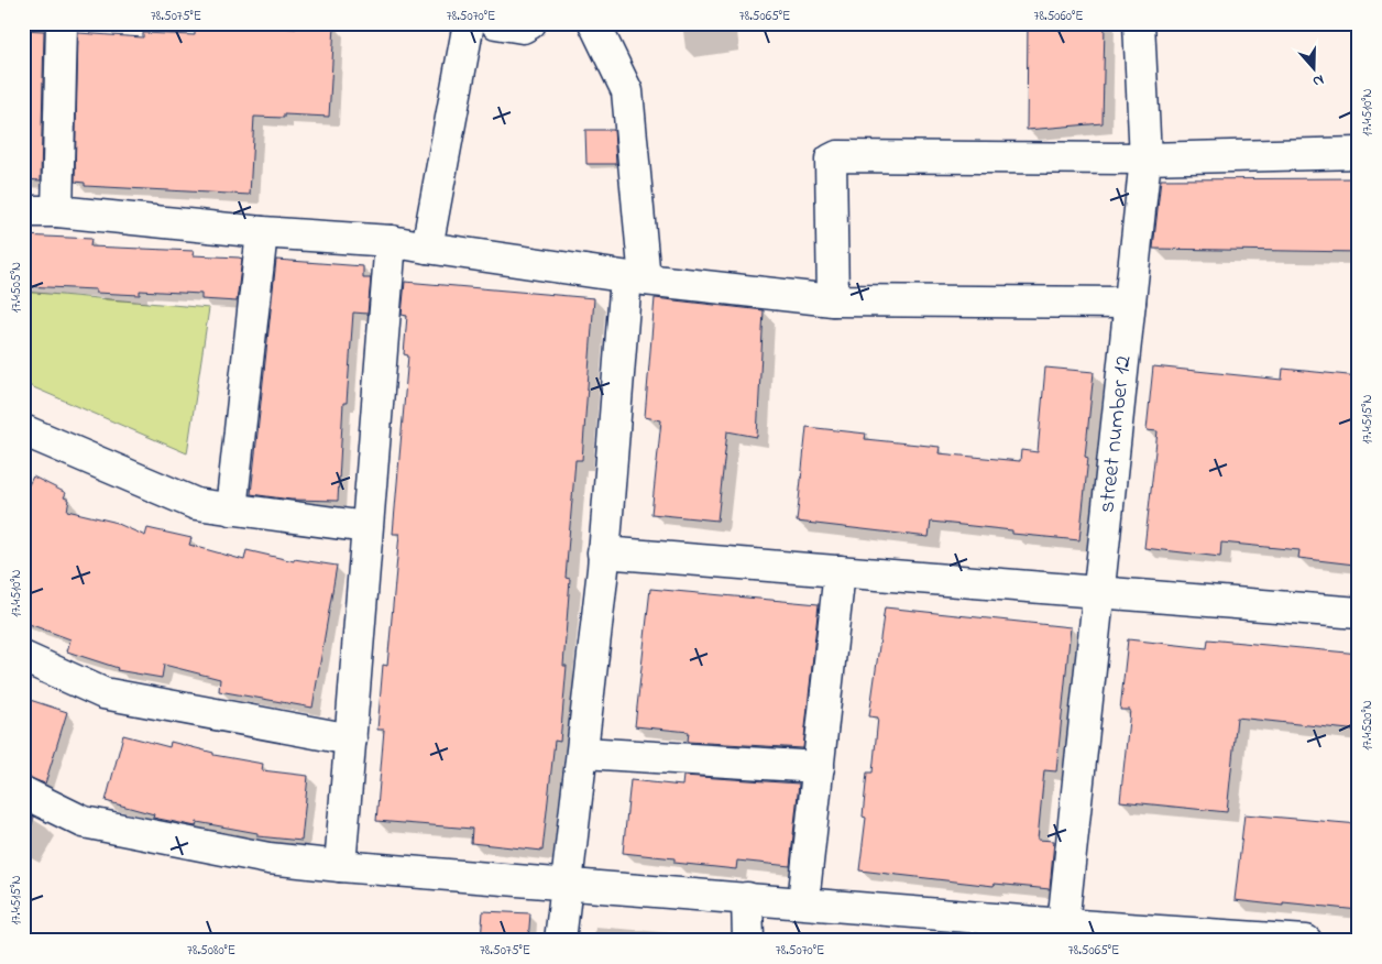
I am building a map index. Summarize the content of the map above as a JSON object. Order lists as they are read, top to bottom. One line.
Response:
{"streets":{"street":["street number 12"]},"north":"bottom","coordinates":["78.5075°E","78.5070°E","78.5065°E","78.5060°E","17.4510°N","17.4505°N","17.4515°N","17.4520°N","78.5080°E"]}
